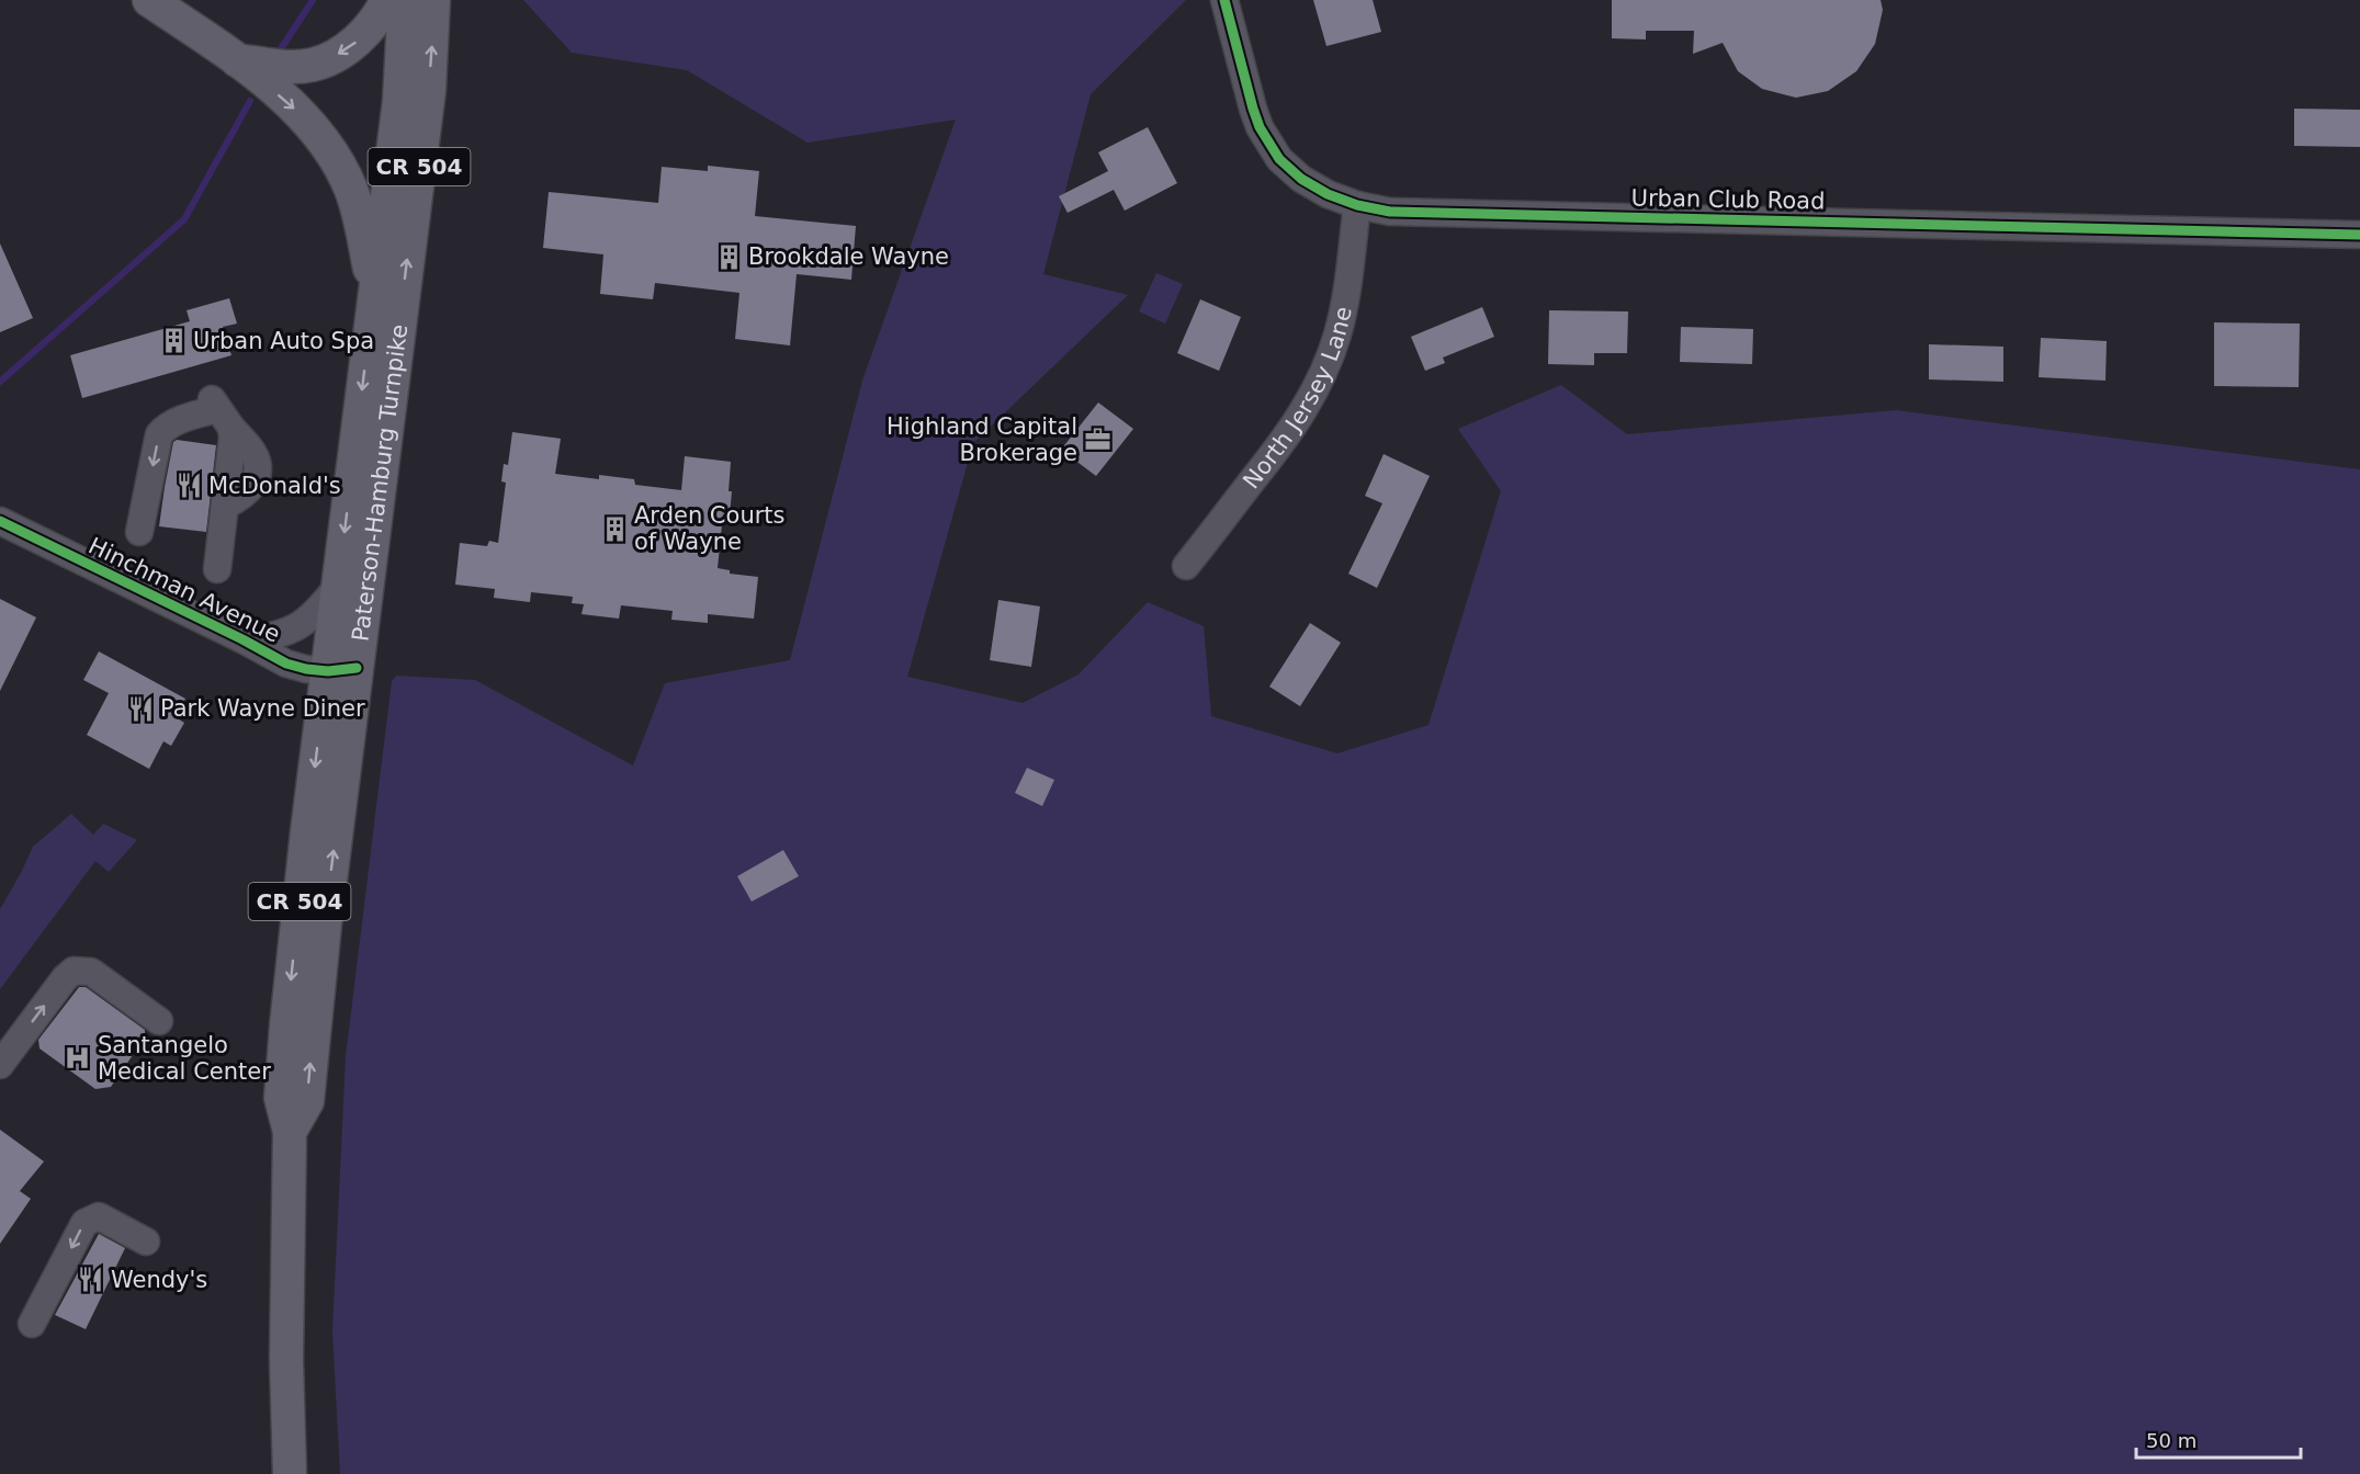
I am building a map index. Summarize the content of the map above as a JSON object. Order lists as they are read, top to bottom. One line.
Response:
{"streets":{"main road":["CR 504","Paterson-Hamburg Turnpike"],"street":["Urban Club Road","North Jersey Lane","Hinchman Avenue"]},"crossings":[["CR 504","Paterson-Hamburg Turnpike"],["CR 504","Hinchman Avenue"],["Urban Club Road","North Jersey Lane"],["Paterson-Hamburg Turnpike","Hinchman Avenue"]],"places":{"building":["Brookdale Wayne","Urban Auto Spa","Arden Courts of Wayne"],"office":["Highland Capital Brokerage"],"restaurant":["McDonald's","Park Wayne Diner","Wendy's"],"hospital":["Santangelo Medical Center"]},"scale_bar":"50 m"}
